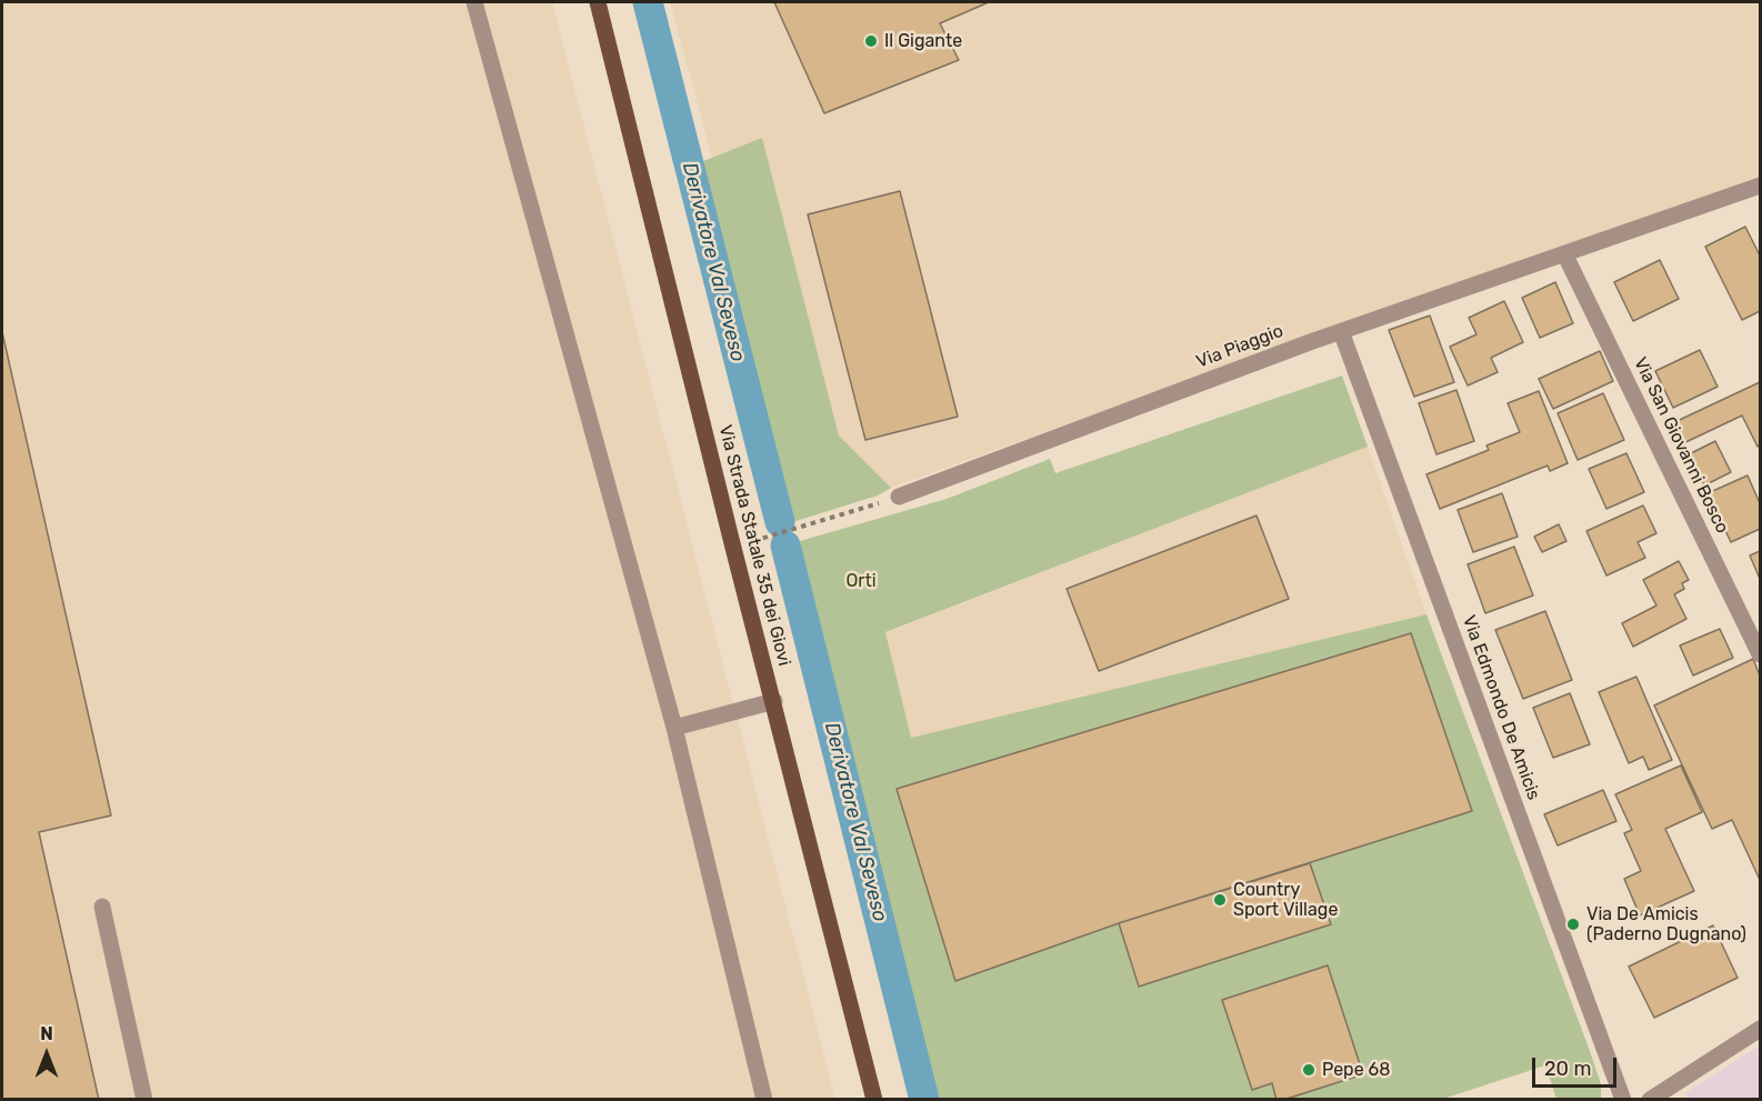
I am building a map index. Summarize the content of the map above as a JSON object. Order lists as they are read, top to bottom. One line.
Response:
{"streets":{"main road":["Via Strada Statale 35 dei Giovi"],"street":["Via Piaggio","Via San Giovanni Bosco","Via Edmondo De Amicis"]},"crossings":[["Via Piaggio","Via San Giovanni Bosco"],["Via Piaggio","Via Edmondo De Amicis"]],"water":["Derivatore Val Seveso"],"parks":["Orti"],"places":["Il Gigante","Country Sport Village","Via De Amicis (Paderno Dugnano)","Pepe 68"],"scale_bar":"20 m","north":"top"}
